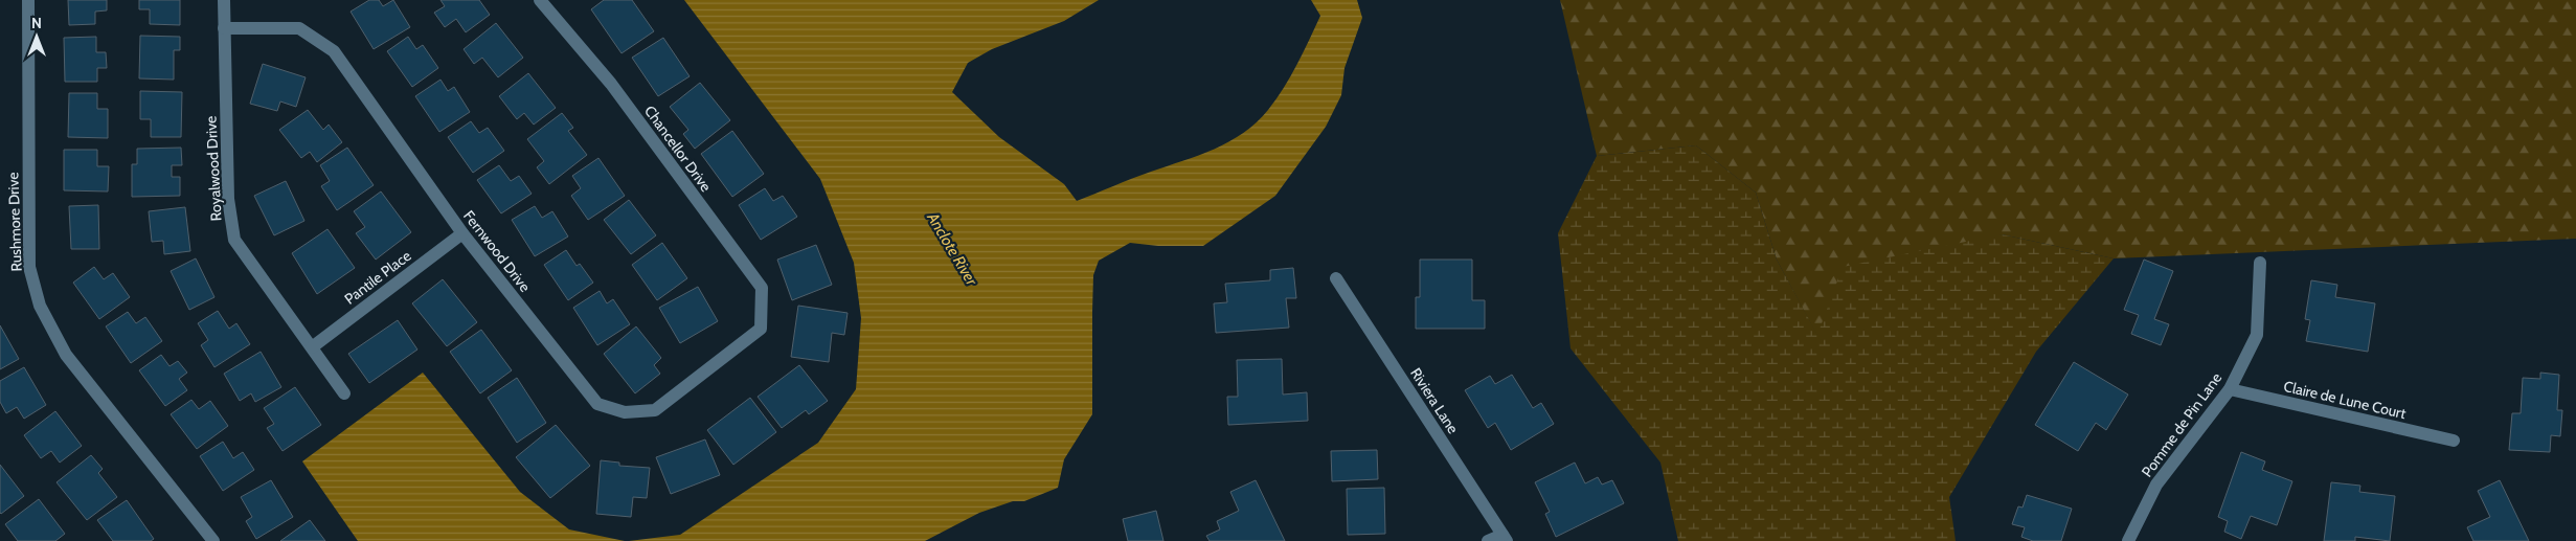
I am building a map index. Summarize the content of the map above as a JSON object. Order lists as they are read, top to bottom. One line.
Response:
{"streets":{"street":["Chancellor Drive","Royalwood Drive","Rushmore Drive","Fernwood Drive","Pantile Place","Claire de Lune Court","Riviera Lane","Pomme de Pin Lane"]},"crossings":[["Chancellor Drive","Fernwood Drive"],["Royalwood Drive","Fernwood Drive"],["Royalwood Drive","Pantile Place"],["Fernwood Drive","Pantile Place"],["Claire de Lune Court","Pomme de Pin Lane"]],"water":["Anclote River"],"north":"top"}
